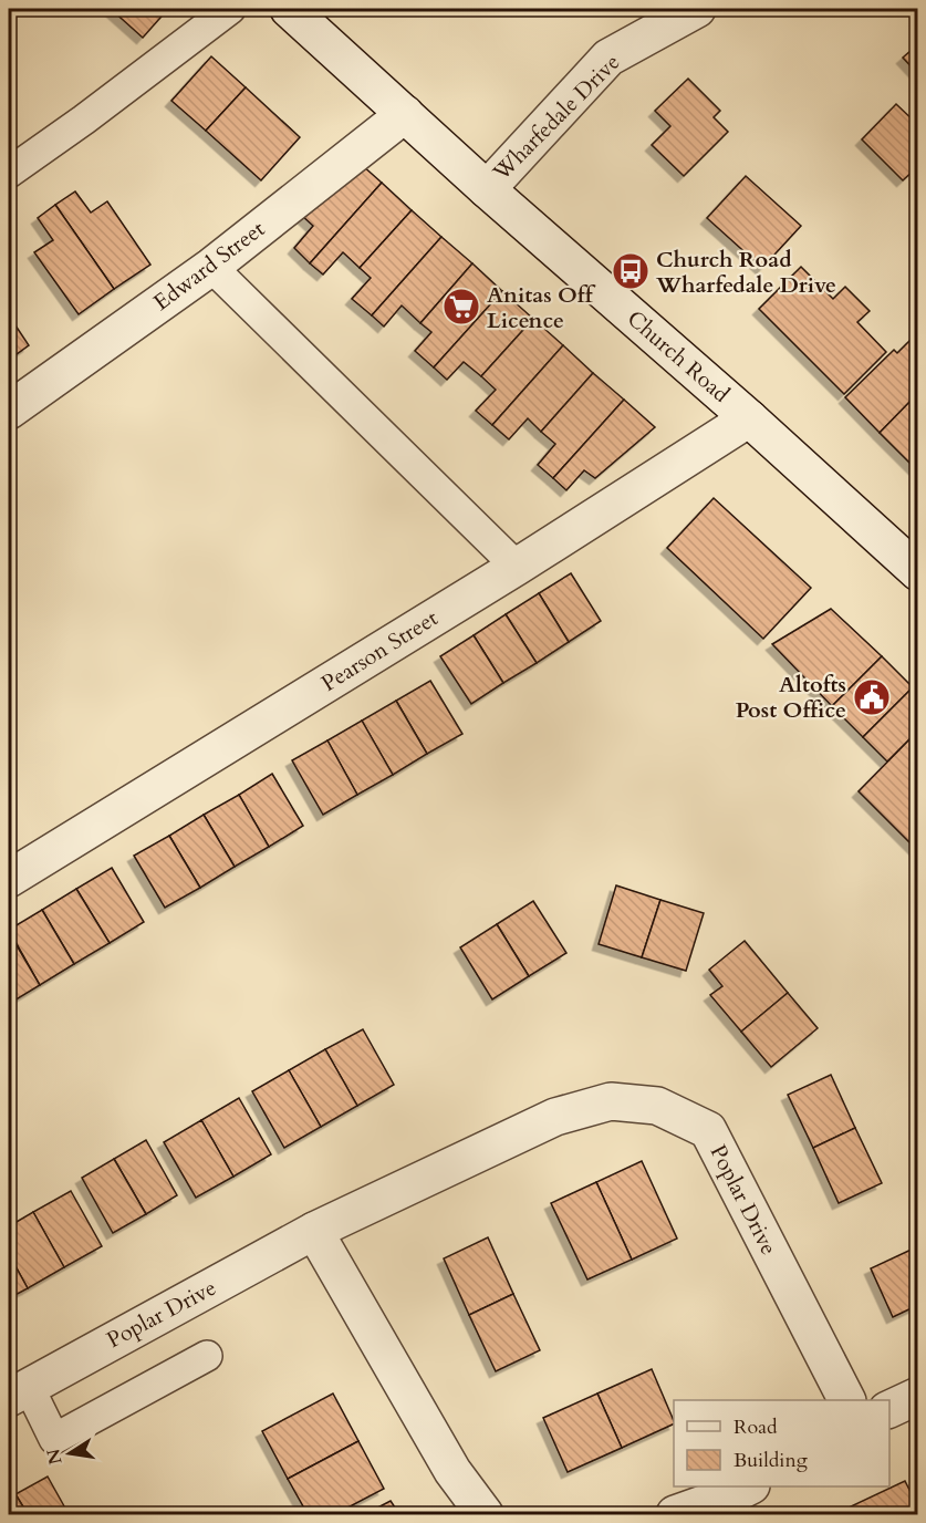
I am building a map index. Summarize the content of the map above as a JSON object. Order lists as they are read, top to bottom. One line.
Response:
{"streets":{"street":["Wharfedale Drive","Edward Street","Church Road","Pearson Street","Poplar Drive"]},"crossings":[["Wharfedale Drive","Church Road"],["Edward Street","Church Road"],["Church Road","Pearson Street"]],"places":{"bus stop":["Church Road Wharfedale Drive"],"supermarket":["Anitas Off Licence"],"public building":["Altofts Post Office"]},"legend":["Road","Building"],"north":"left"}
